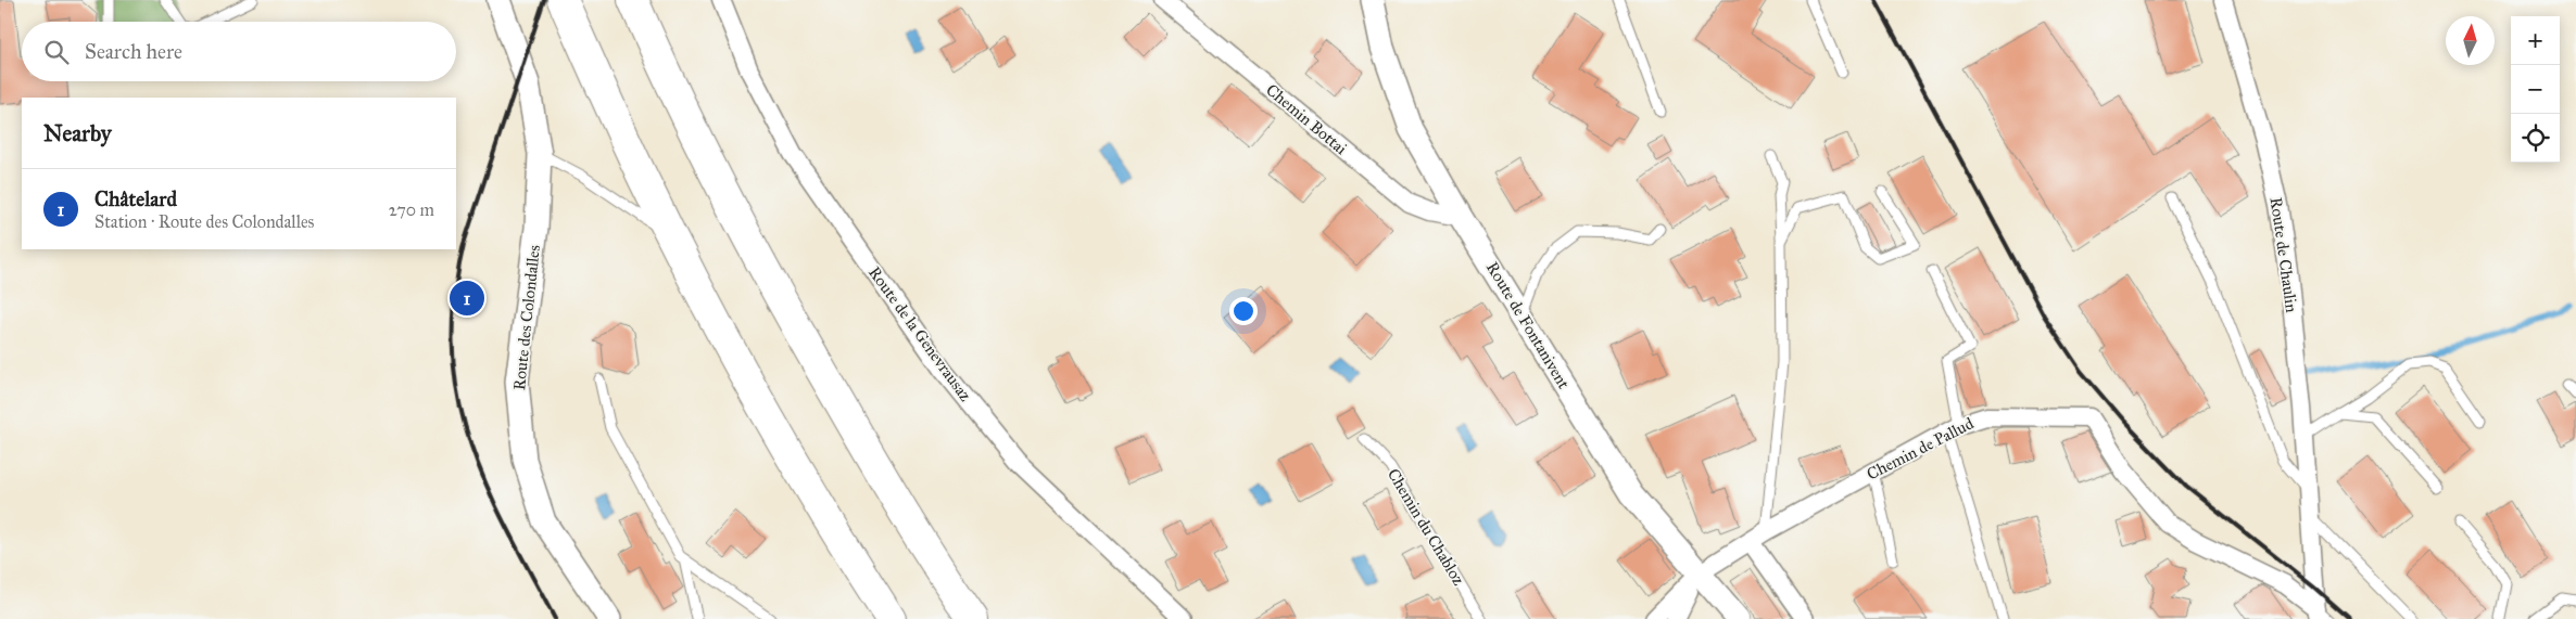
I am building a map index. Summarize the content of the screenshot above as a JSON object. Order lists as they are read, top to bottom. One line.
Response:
{"streets":{"street":["Chemin Bottai","Route de Chaulin","Route des Colondalles","Route de Fontanivent","Route de la Genevrausaz","Chemin de Pallud"],"lane":["Chemin du Chabloz"]},"crossings":[["Chemin Bottai","Route de Fontanivent"],["Route de Chaulin","Chemin de Pallud"],["Route de Fontanivent","Chemin de Pallud"]],"north":"top","page":{"map_buttons":["+","−"],"search":"Search here","heading":"Nearby","list":[{"mark":"1","name":"Châtelard","note":"Station · Route des Colondalles","value":"270 m"}],"pins":"1"}}
